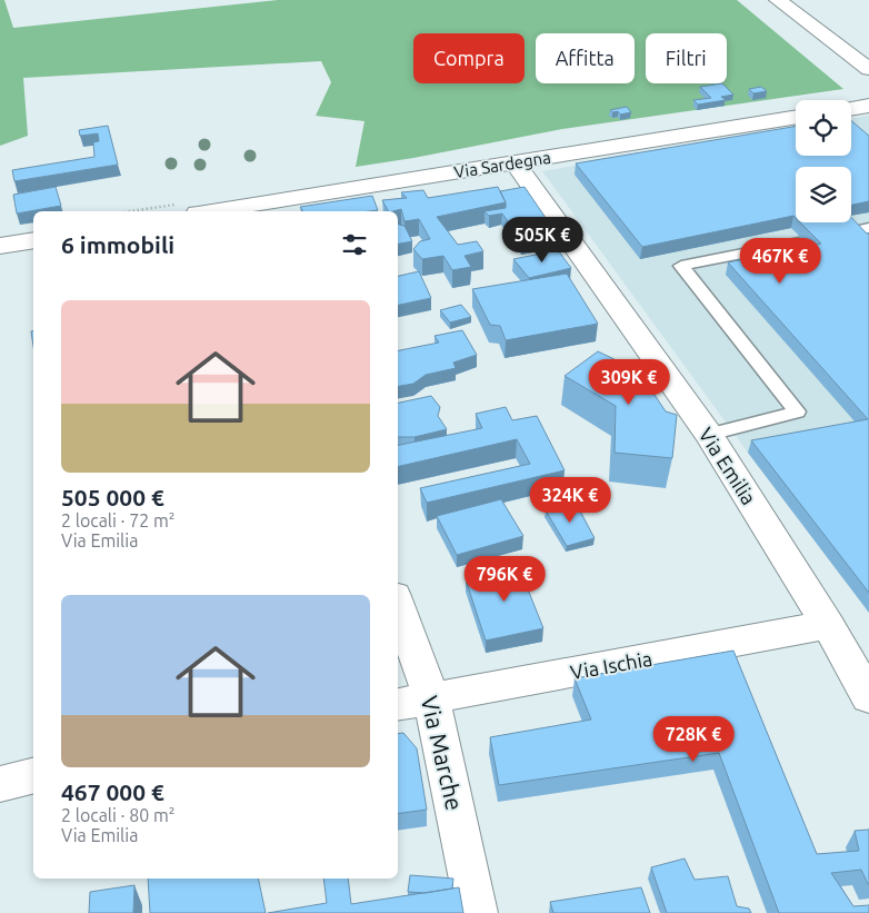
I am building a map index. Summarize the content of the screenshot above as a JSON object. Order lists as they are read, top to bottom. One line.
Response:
{"streets":{"street":["Via Sardegna","Via Emilia","Via Ischia","Via Marche"]},"crossings":[["Via Sardegna","Via Emilia"],["Via Emilia","Via Ischia"],["Via Ischia","Via Marche"]],"page":{"chip":["Compra","Affitta","Filtri"],"heading":"6 immobili","price":["505K €","467K €","309K €","324K €","796K €","728K €"],"list":[{"name":"505 000 €","note":"2 locali · 72 m² · Via Emilia"},{"name":"467 000 €","note":"2 locali · 80 m² · Via Emilia"}]}}
